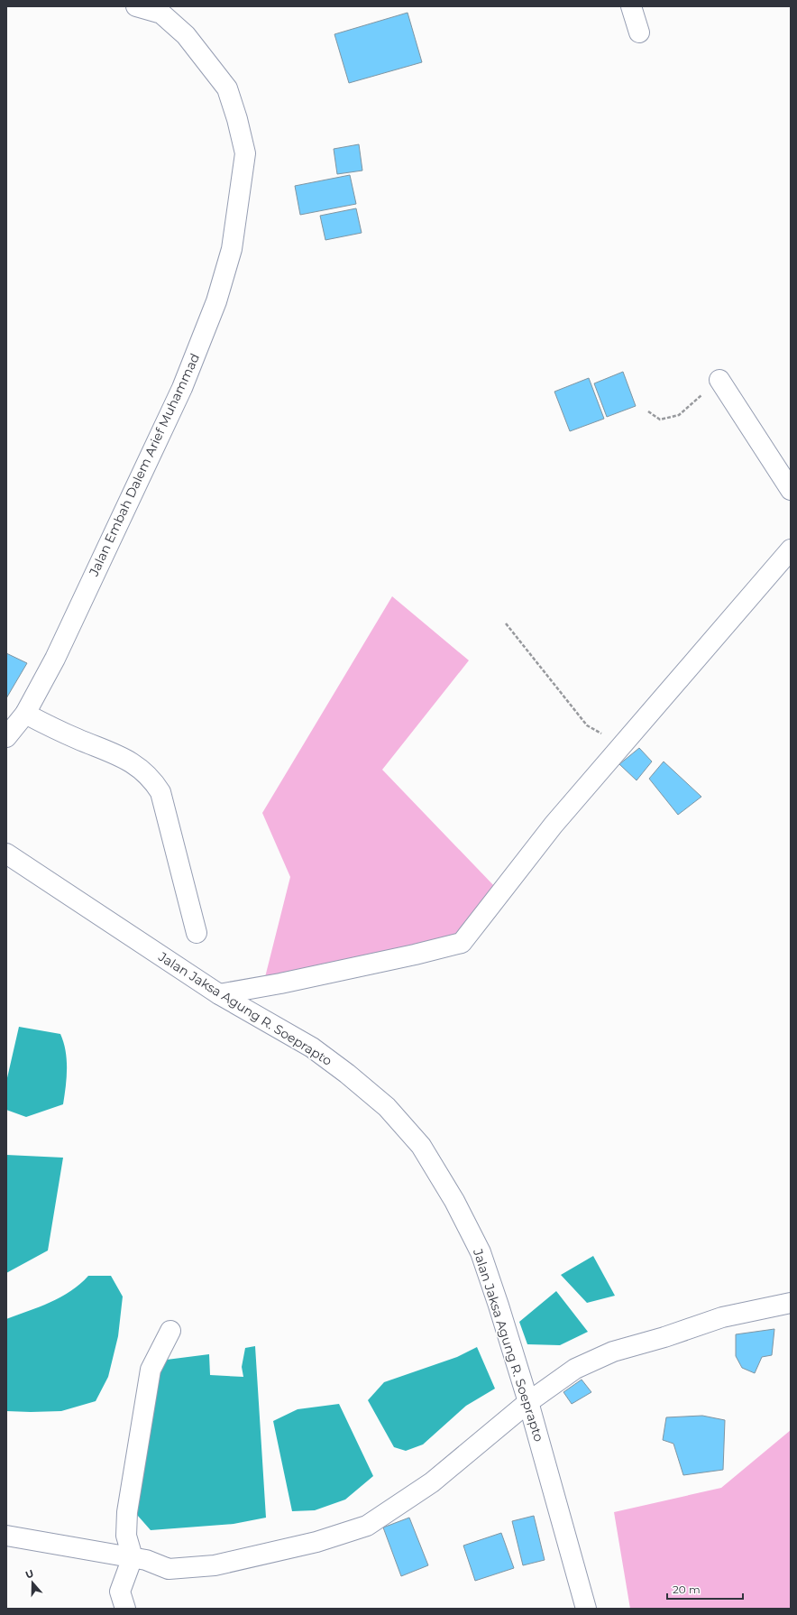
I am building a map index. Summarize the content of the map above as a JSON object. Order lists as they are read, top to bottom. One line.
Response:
{"streets":{"street":["Jalan Embah Dalem Arief Muhammad","Jalan Jaksa Agung R. Soeprapto"]},"scale_bar":"20 m","north":"top"}
